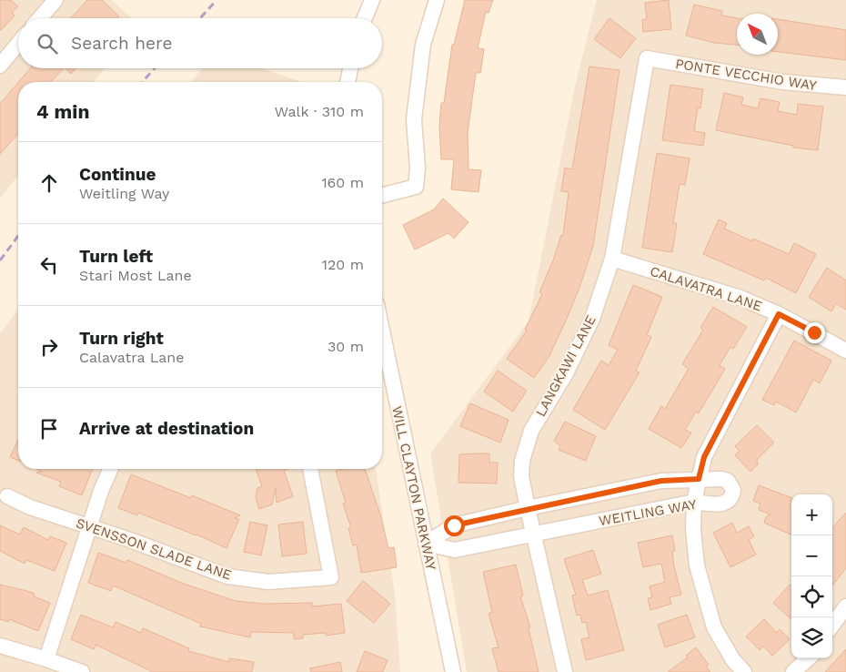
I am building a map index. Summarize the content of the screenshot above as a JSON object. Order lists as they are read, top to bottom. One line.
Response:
{"streets":{"street":["PONTE VECCHIO WAY","CALAVATRA LANE","LANGKAWI LANE","WILL CLAYTON PARKWAY","WEITLING WAY","SVENSSON SLADE LANE"]},"crossings":[["PONTE VECCHIO WAY","LANGKAWI LANE"],["CALAVATRA LANE","LANGKAWI LANE"],["LANGKAWI LANE","WEITLING WAY"],["WILL CLAYTON PARKWAY","WEITLING WAY"]],"north":"top left","page":{"search":"Search here","heading":["4 min","Walk · 310 m"],"list":[["Continue","Weitling Way","160 m"],["Turn left","Stari Most Lane","120 m"],["Turn right","Calavatra Lane","30 m"],"Arrive at destination"],"map_buttons":["+","−"]}}
